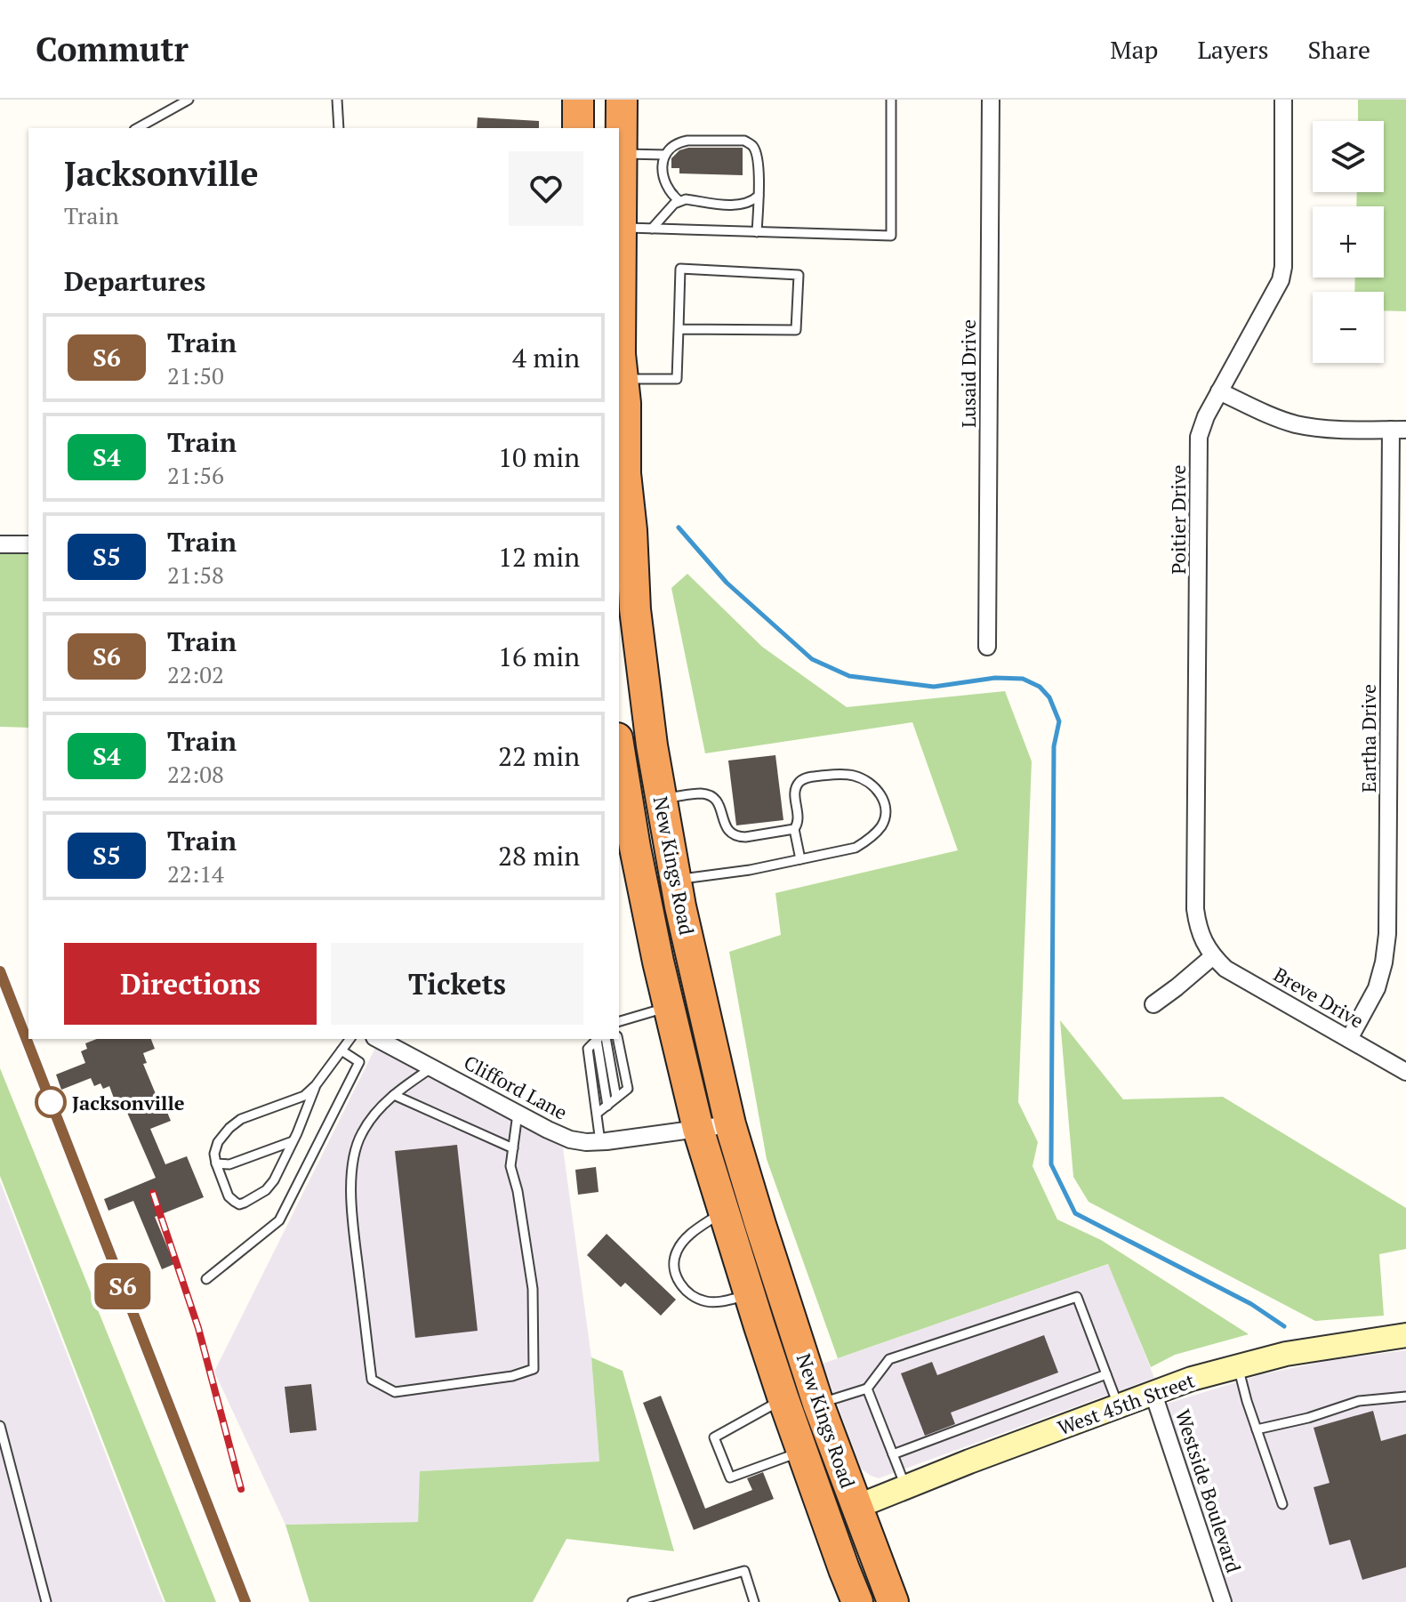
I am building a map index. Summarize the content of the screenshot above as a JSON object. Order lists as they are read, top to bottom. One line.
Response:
{"streets":{"highway":["New Kings Road"],"street":["Lusaid Drive","Poitier Drive","Eartha Drive","Breve Drive","Clifford Lane","West 45th Street","Westside Boulevard"]},"crossings":[["Poitier Drive","Breve Drive"],["Eartha Drive","Breve Drive"],["New Kings Road","Clifford Lane"],["New Kings Road","West 45th Street"],["West 45th Street","Westside Boulevard"]],"places":["Jacksonville"],"page":{"header":"Commutr","nav":["Map","Layers","Share"],"on_map":"S6","map_buttons":["+","−"],"heading":[["Jacksonville","Train"],"Departures"],"list":[{"mark":"S6","name":"Train","note":"21:50","value":"4 min"},{"mark":"S4","name":"Train","note":"21:56","value":"10 min"},{"mark":"S5","name":"Train","note":"21:58","value":"12 min"},{"mark":"S6","name":"Train","note":"22:02","value":"16 min"},{"mark":"S4","name":"Train","note":"22:08","value":"22 min"},{"mark":"S5","name":"Train","note":"22:14","value":"28 min"}],"buttons":["Directions","Tickets"]}}
